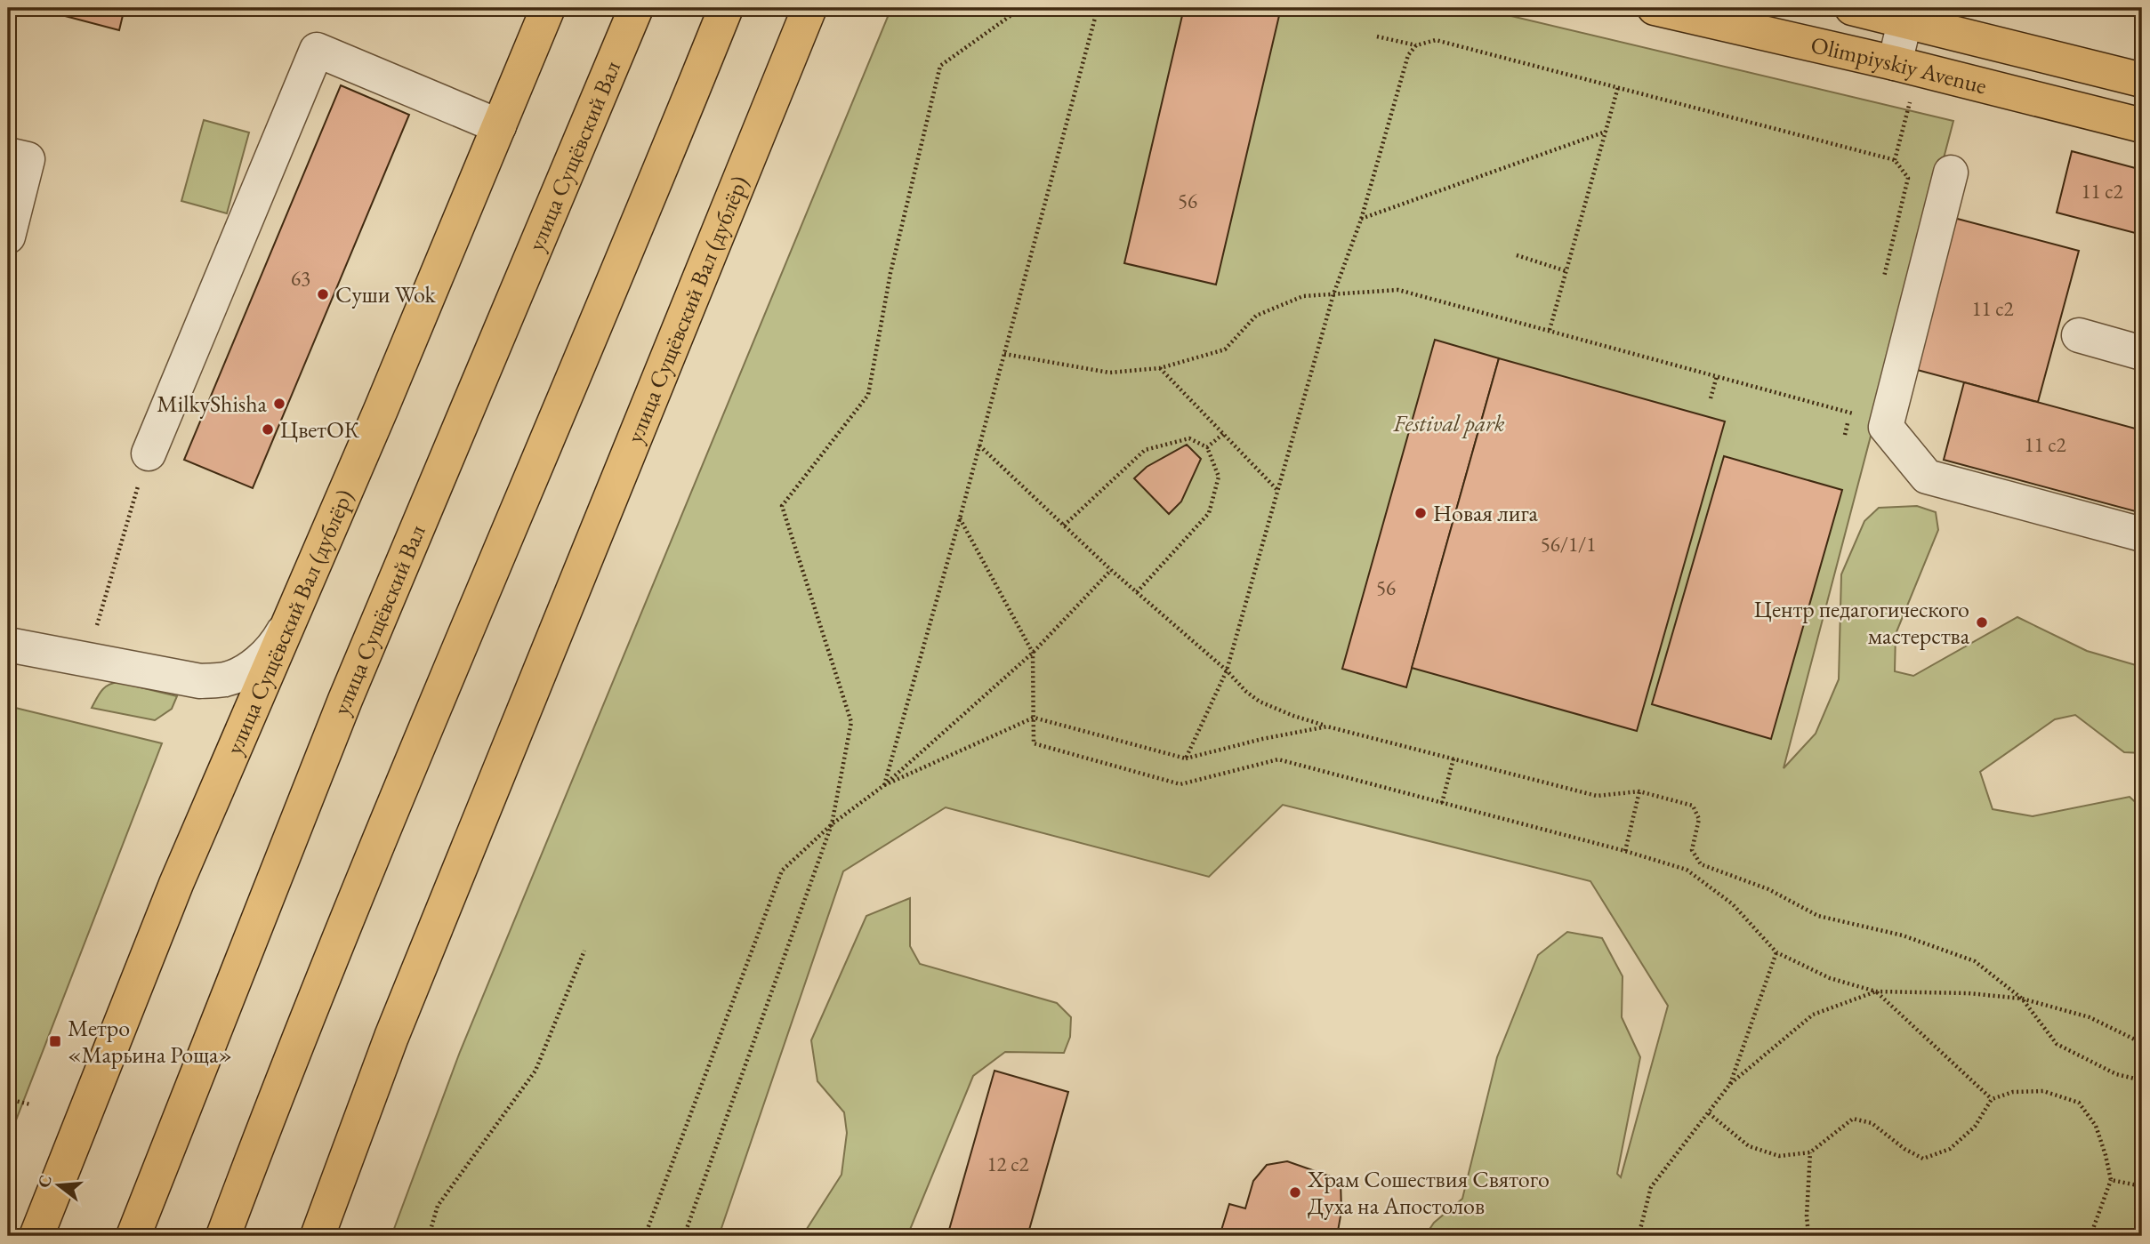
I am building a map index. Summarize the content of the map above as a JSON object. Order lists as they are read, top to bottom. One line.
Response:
{"streets":{"main road":["Olimpiyskiy Avenue","улица Сущёвский Вал","улица Сущёвский Вал (дублёр)"]},"parks":["Festival park"],"places":{"other":["Суши Wok","MilkyShisha","ЦветОК","Новая лига","Центр педагогического мастерства","Храм Сошествия Святого Духа на Апостолов"],"transit":["Метро «Марьина Роща»"]},"house_numbers":["11 с2","56","63","11 с2","11 с2","56/1/1","56","12 с2"],"north":"left"}
